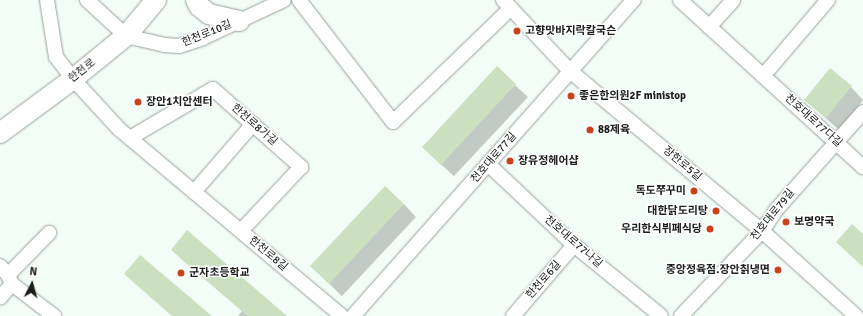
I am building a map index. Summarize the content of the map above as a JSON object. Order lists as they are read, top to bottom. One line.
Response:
{"streets":{"main road":["한천로"],"street":["한천로10길","천호대로77다길","한천로8가길","천호대로77길","장한로5길","천호대로79길","천호대로77나길","한천로8길","한천로6길"]},"crossings":[["한천로10길","한천로"],["한천로","한천로8길"],["천호대로77다길","천호대로79길"],["한천로8가길","한천로8길"],["천호대로77길","장한로5길"],["천호대로77길","천호대로77나길"],["장한로5길","천호대로79길"],["천호대로77나길","한천로6길"]],"places":["고향맛바지락칼국슨","좋은한의원2F ministop","장안1치안센터","88제육","장유정헤어샵","독도쭈꾸미","대한닭도리탕","보명약국","우리한식뷔페식당","중앙정육점.장안칡냉면","군자초등학교"],"north":"top"}
